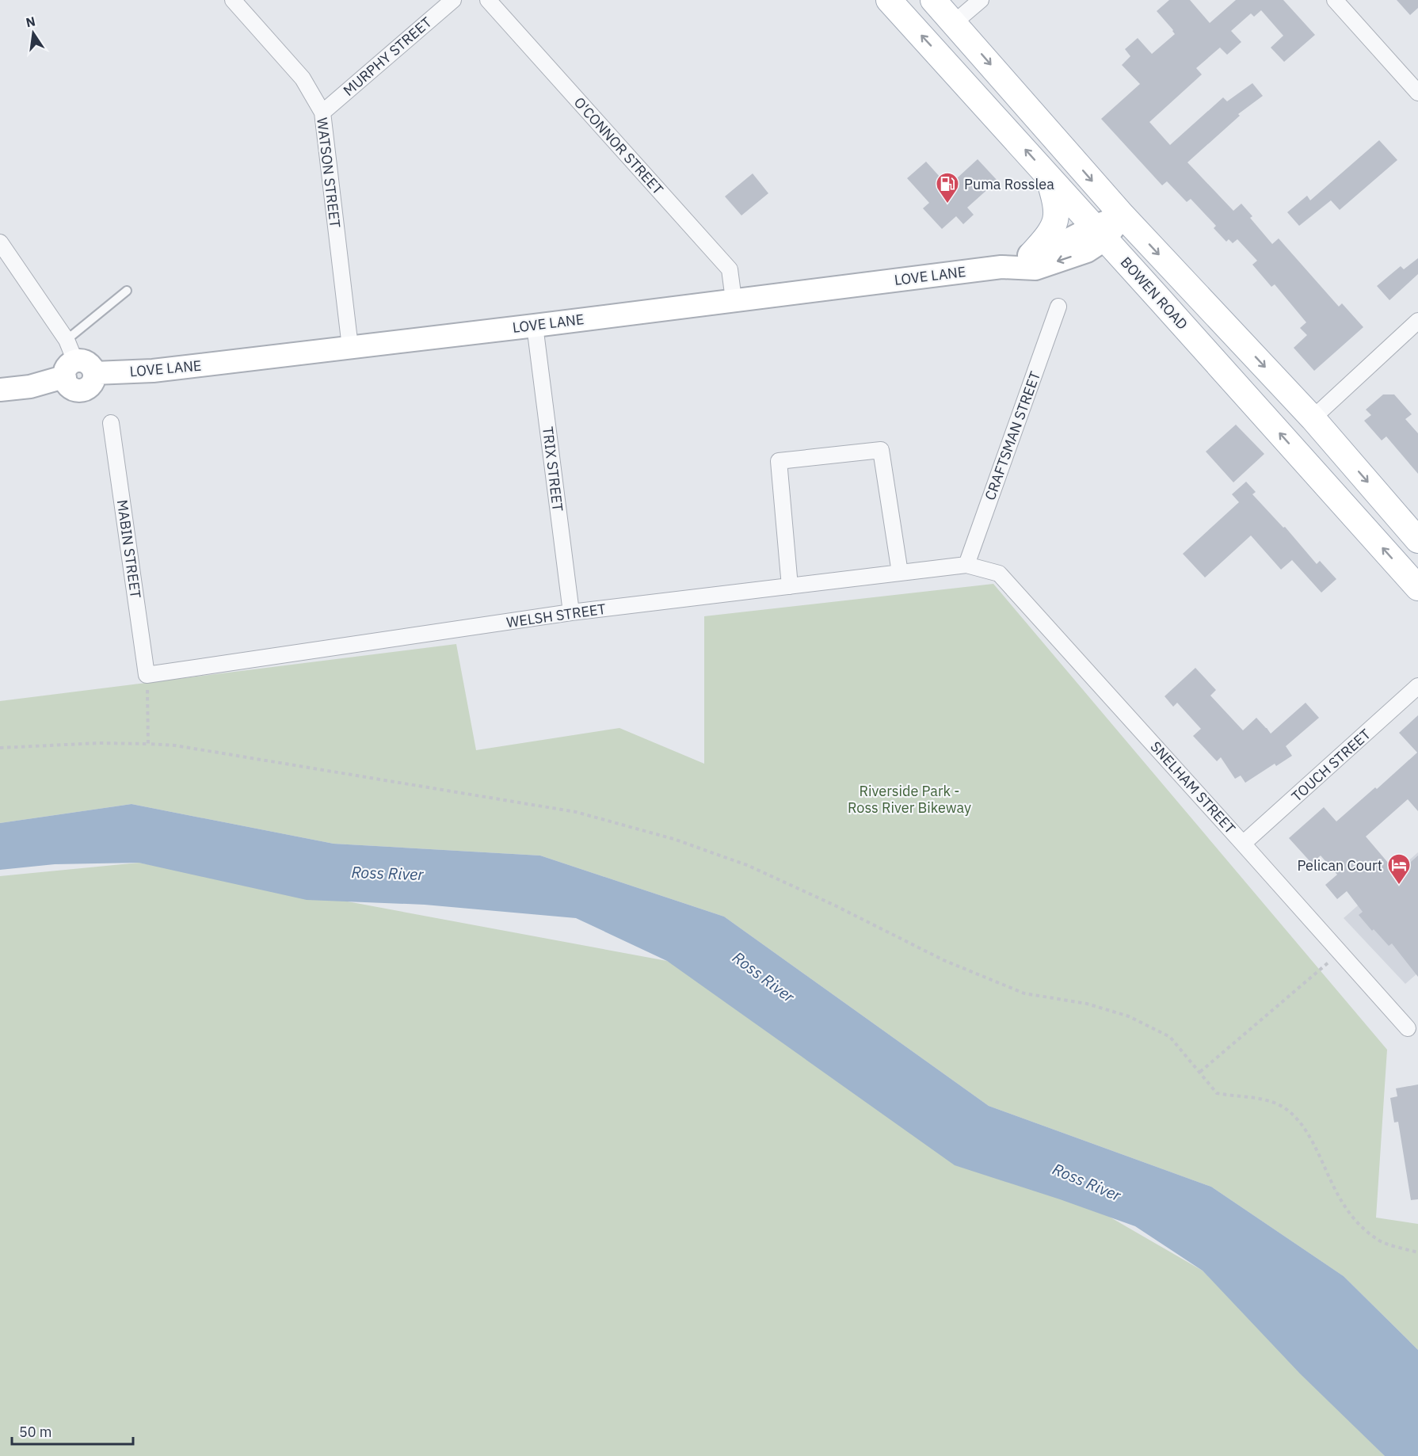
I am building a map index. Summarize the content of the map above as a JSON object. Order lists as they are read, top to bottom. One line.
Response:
{"streets":{"main road":["BOWEN ROAD"],"street":["MURPHY STREET","O'CONNOR STREET","WATSON STREET","LOVE LANE","CRAFTSMAN STREET","TRIX STREET","MABIN STREET","WELSH STREET","TOUCH STREET","SNELHAM STREET"]},"crossings":[["MURPHY STREET","WATSON STREET"],["O'CONNOR STREET","LOVE LANE"],["WATSON STREET","LOVE LANE"],["LOVE LANE","BOWEN ROAD"],["LOVE LANE","TRIX STREET"],["CRAFTSMAN STREET","WELSH STREET"],["CRAFTSMAN STREET","SNELHAM STREET"],["TRIX STREET","WELSH STREET"],["MABIN STREET","WELSH STREET"],["WELSH STREET","SNELHAM STREET"],["TOUCH STREET","SNELHAM STREET"]],"water":["Ross River"],"parks":["Riverside Park - Ross River Bikeway"],"places":{"fuel station":["Puma Rosslea"],"hotel":["Pelican Court"]},"scale_bar":"50 m","north":"top"}
